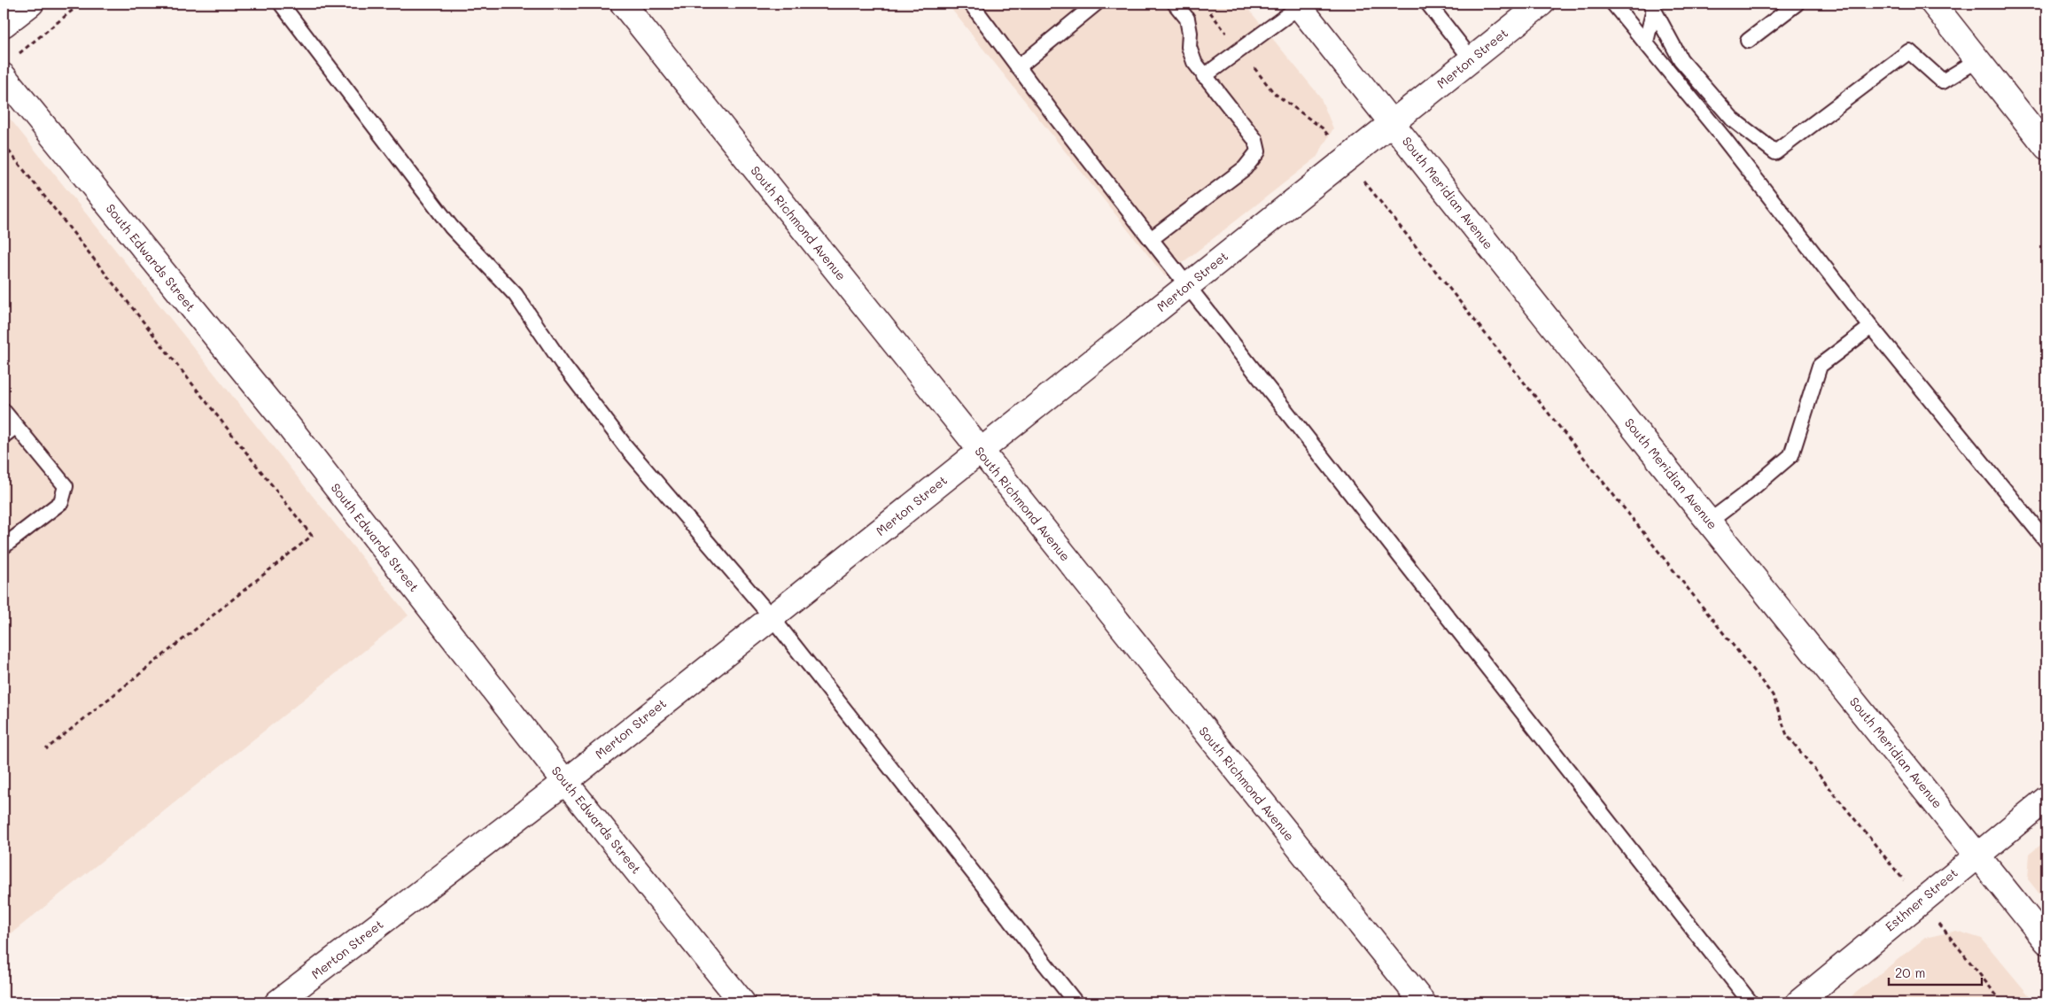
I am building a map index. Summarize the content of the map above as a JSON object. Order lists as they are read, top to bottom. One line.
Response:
{"streets":{"street":["Merton Street","South Meridian Avenue","South Richmond Avenue","South Edwards Street","Esthner Street"]},"crossings":[["Merton Street","South Meridian Avenue"],["Merton Street","South Richmond Avenue"],["Merton Street","South Edwards Street"],["South Meridian Avenue","Esthner Street"]],"scale_bar":"20 m"}
